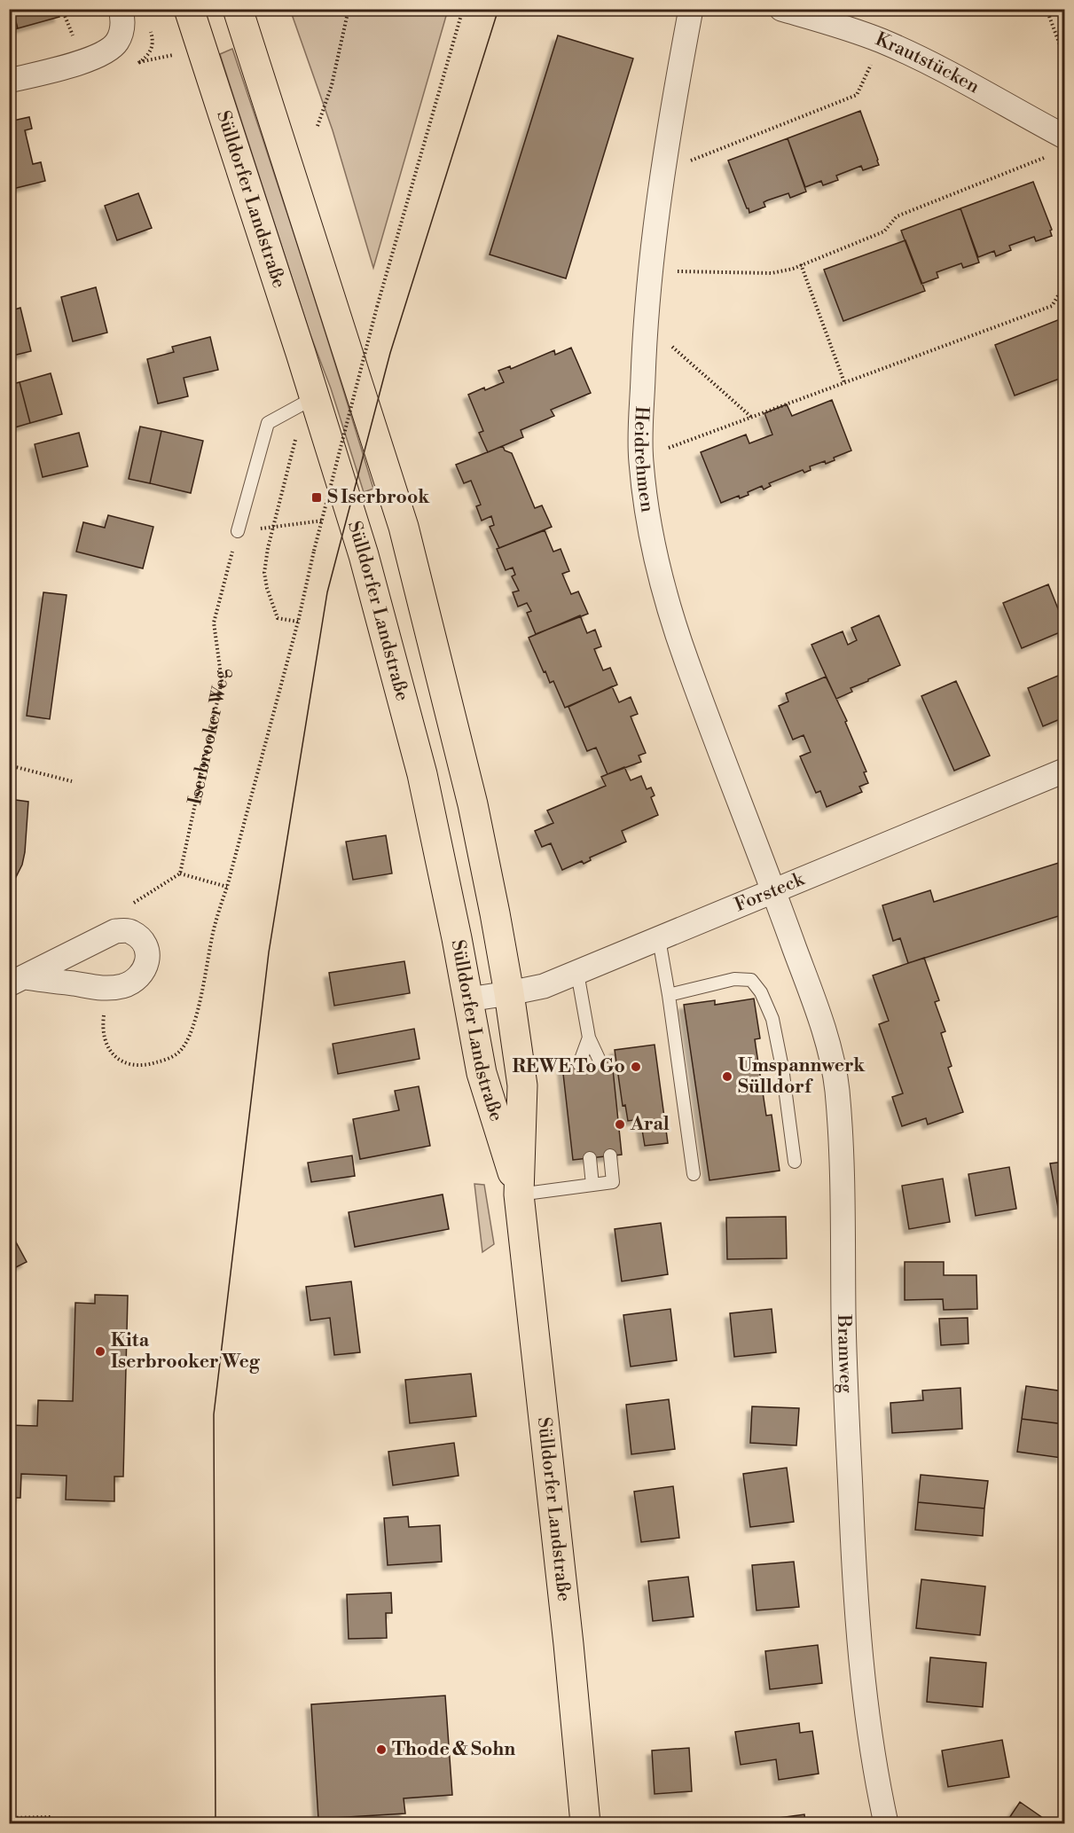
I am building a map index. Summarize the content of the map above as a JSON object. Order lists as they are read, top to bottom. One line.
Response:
{"streets":{"main road":["Sülldorfer Landstraße"],"street":["Krautstücken","Heidrehmen","Forsteck","Bramweg"],"path":["Iserbrooker Weg"]},"crossings":[["Sülldorfer Landstraße","Forsteck"],["Heidrehmen","Forsteck"],["Heidrehmen","Bramweg"],["Forsteck","Bramweg"]],"places":{"transit":["S Iserbrook"],"other":["REWE To Go","Umspannwerk Sülldorf","Aral","Kita Iserbrooker Weg","Thode & Sohn"]}}
